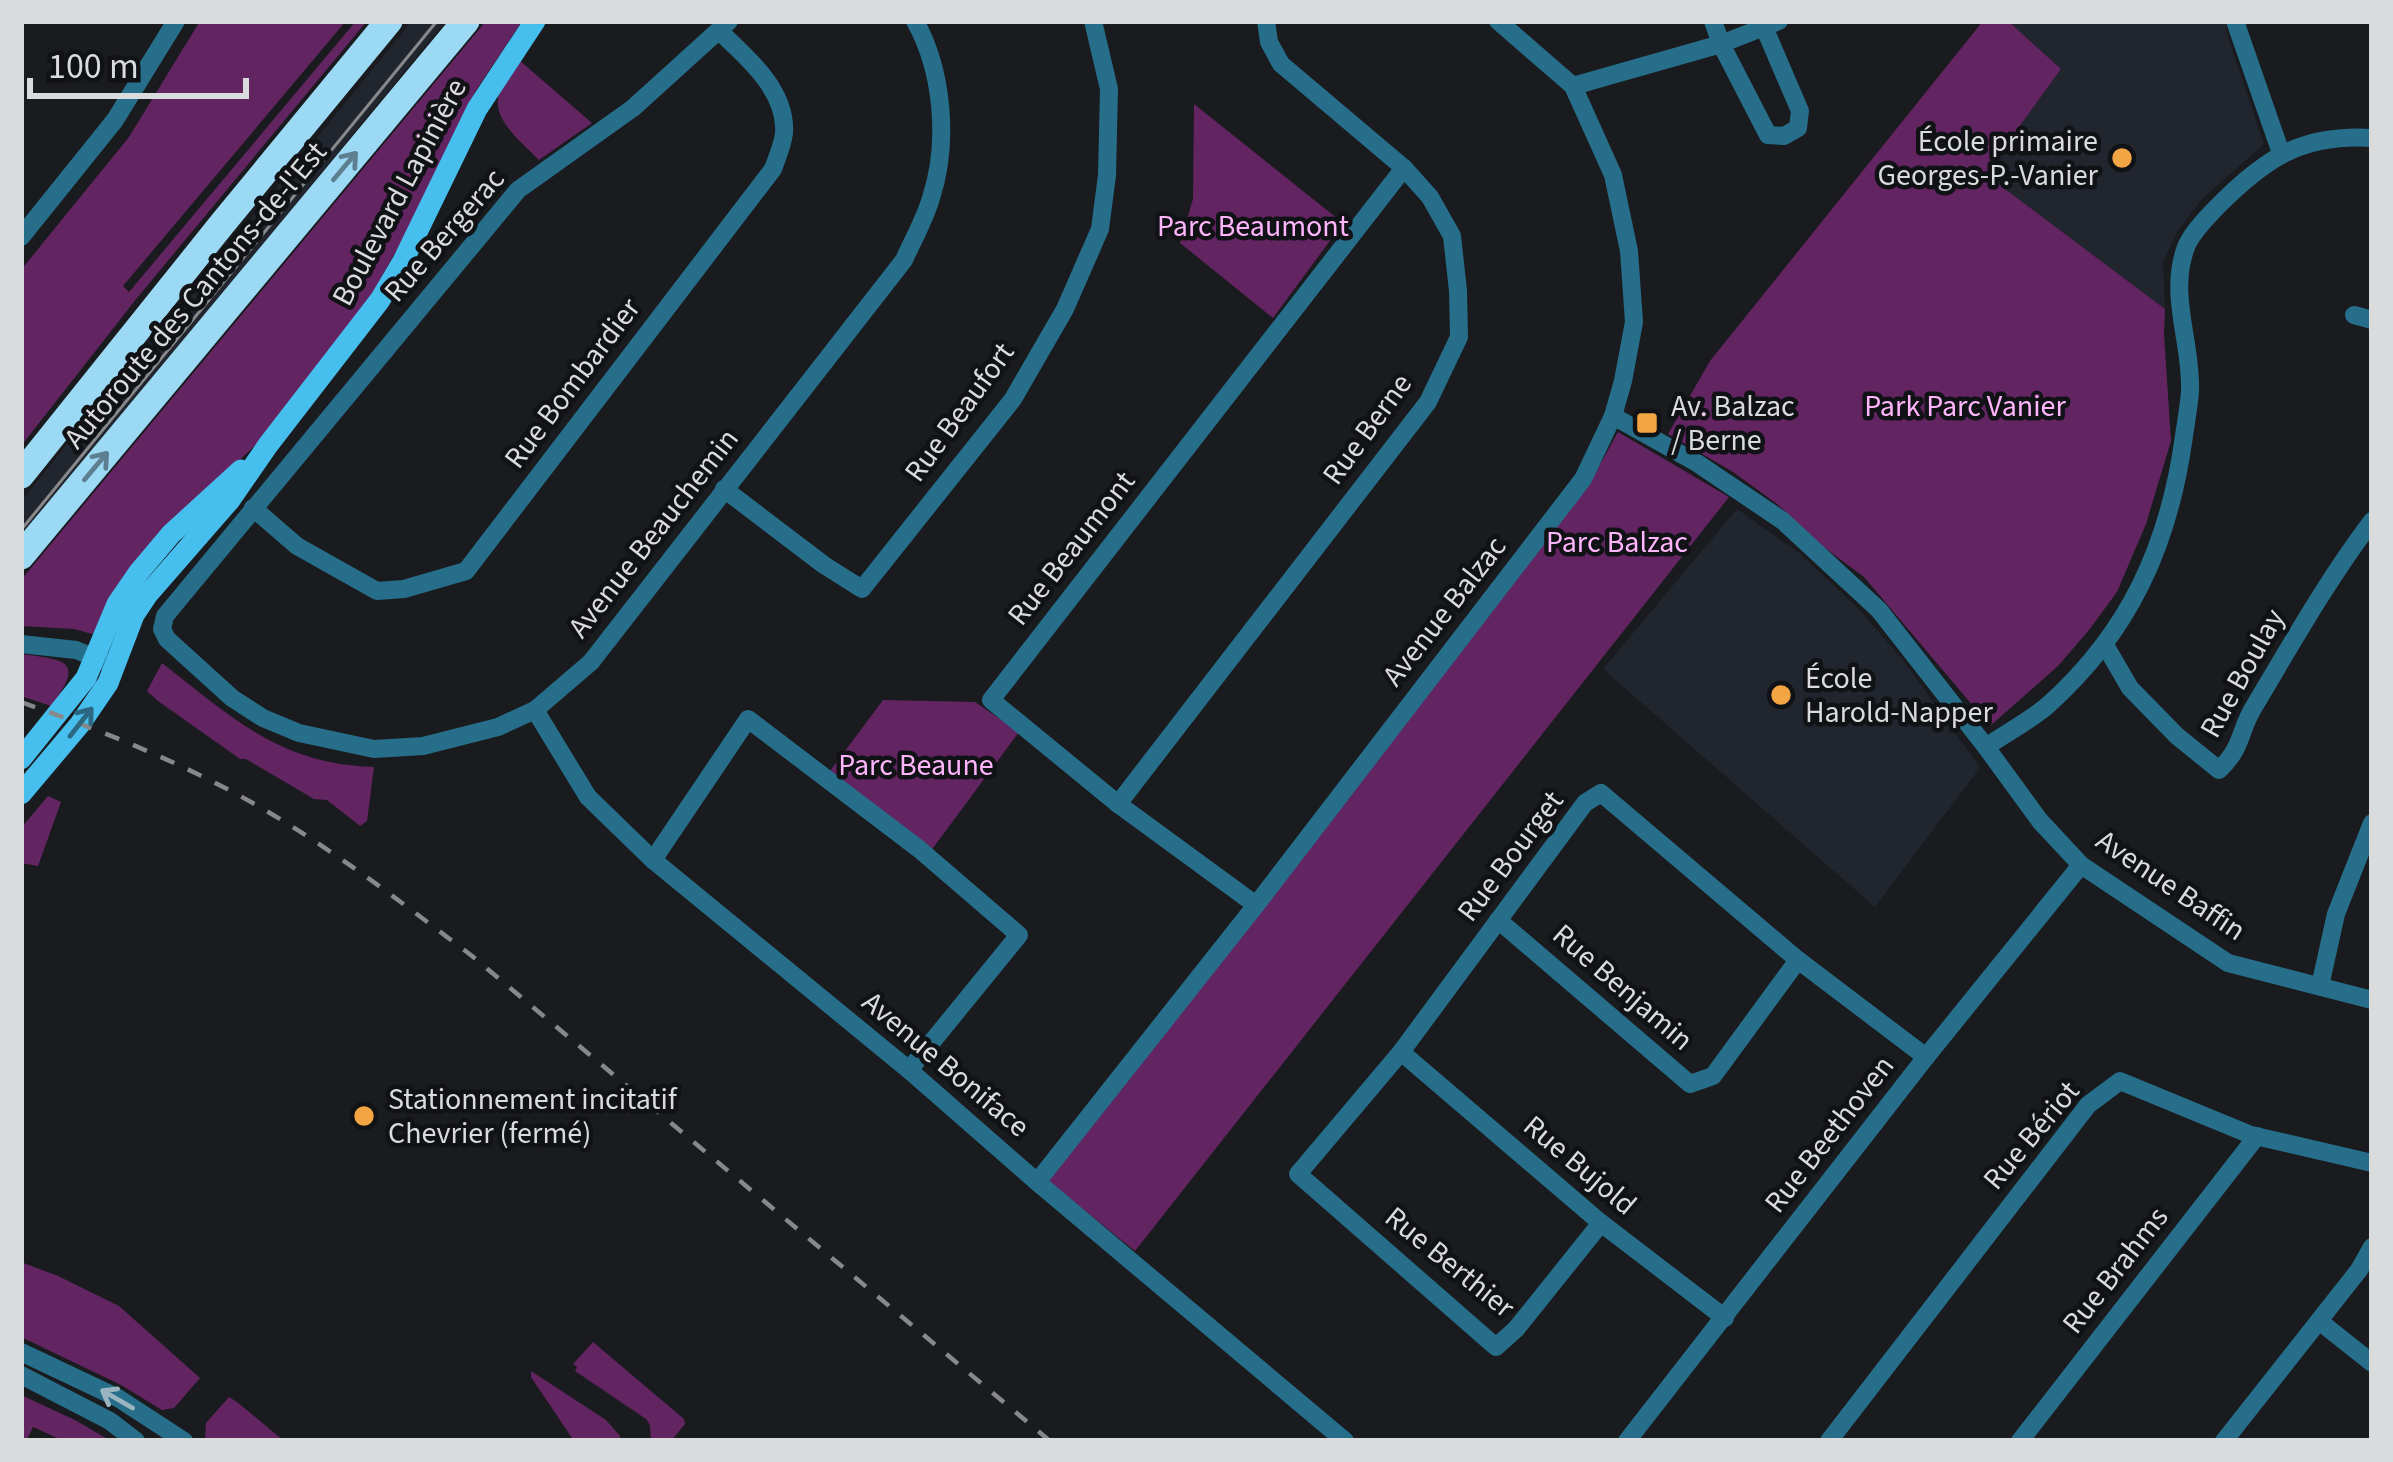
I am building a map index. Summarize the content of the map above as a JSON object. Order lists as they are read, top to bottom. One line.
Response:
{"streets":{"highway":["Autoroute des Cantons-de-l'Est"],"main road":["Boulevard Lapinière"],"street":["Rue Bergerac","Rue Bombardier","Rue Beaufort","Rue Berne","Avenue Beauchemin","Rue Beaumont","Avenue Balzac","Rue Boulay","Rue Bourget","Avenue Baffin","Rue Benjamin","Avenue Boniface","Rue Beethoven","Rue Bériot","Rue Bujold","Rue Berthier","Rue Brahms"]},"crossings":[["Rue Bergerac","Rue Bombardier"],["Rue Bergerac","Avenue Beauchemin"],["Rue Beaufort","Avenue Beauchemin"],["Rue Berne","Rue Beaumont"],["Avenue Beauchemin","Avenue Boniface"],["Rue Beaumont","Avenue Balzac"],["Avenue Balzac","Avenue Baffin"],["Avenue Balzac","Avenue Boniface"],["Rue Bourget","Rue Benjamin"],["Rue Bourget","Rue Beethoven"],["Rue Bourget","Rue Bujold"],["Rue Bourget","Rue Berthier"],["Avenue Baffin","Rue Beethoven"],["Rue Beethoven","Rue Bujold"],["Rue Bériot","Rue Brahms"],["Rue Bujold","Rue Berthier"]],"parks":["Parc Beaumont","Park Parc Vanier","Parc Balzac","Parc Beaune"],"places":{"other":["École primaire Georges-P.-Vanier","École Harold-Napper","Stationnement incitatif Chevrier (fermé)"],"transit":["Av. Balzac / Berne"]},"scale_bar":"100 m"}
